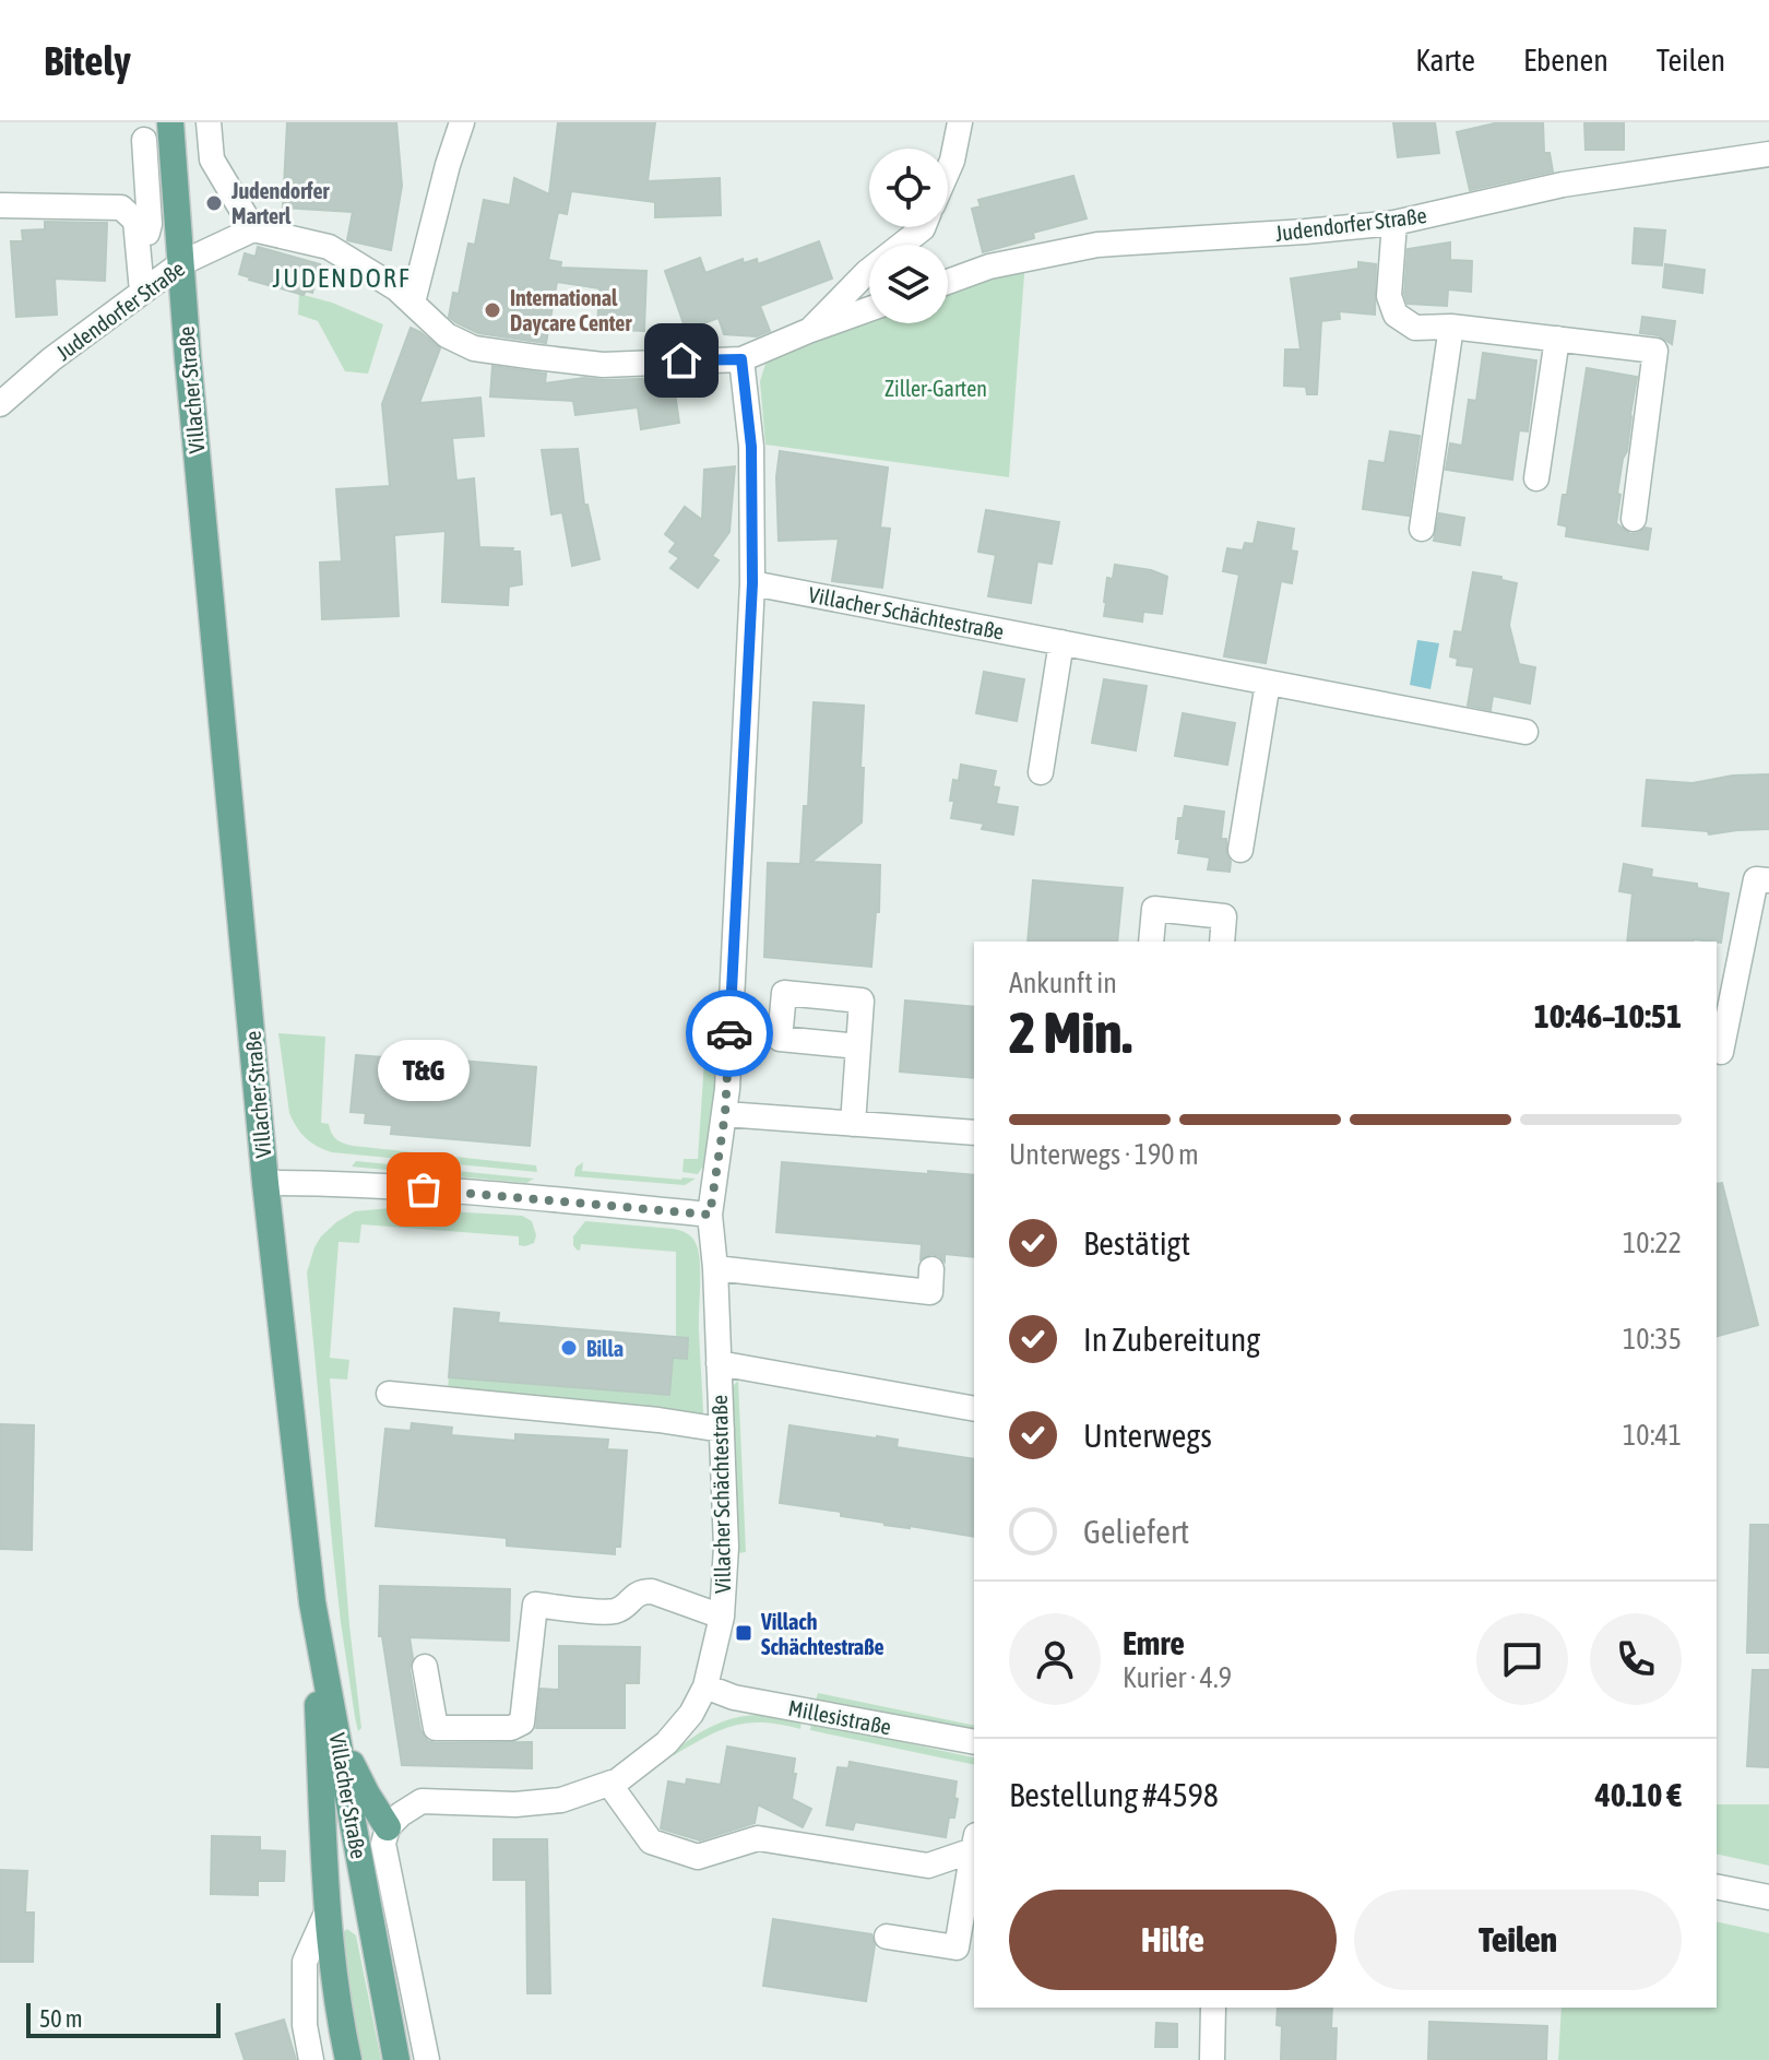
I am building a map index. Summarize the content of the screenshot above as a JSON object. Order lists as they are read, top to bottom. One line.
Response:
{"streets":{"main road":["Villacher Straße"],"street":["Judendorfer Straße","Villacher Schächtestraße","Millesistraße"]},"crossings":[["Judendorfer Straße","Villacher Straße"],["Villacher Schächtestraße","Millesistraße"]],"districts":["JUDENDORF"],"parks":["Ziller-Garten"],"places":{"other":["Judendorfer Marterl","International Daycare Center","T&G","Billa"],"transit":["Villach Schächtestraße"]},"scale_bar":"50 m","page":{"header":"Bitely","nav":["Karte","Ebenen","Teilen"],"heading":["2 Min.","Ankunft in","10:46–10:51"],"panel":["Emre","Kurier · 4.9","Bestellung #4598","40.10 €"],"bubble":"T&G","bar":"Unterwegs · 190 m","list":[["Bestätigt","10:22"],["In Zubereitung","10:35"],["Unterwegs","10:41"],"Geliefert"],"buttons":["Hilfe","Teilen"],"scale":"50 m"}}
